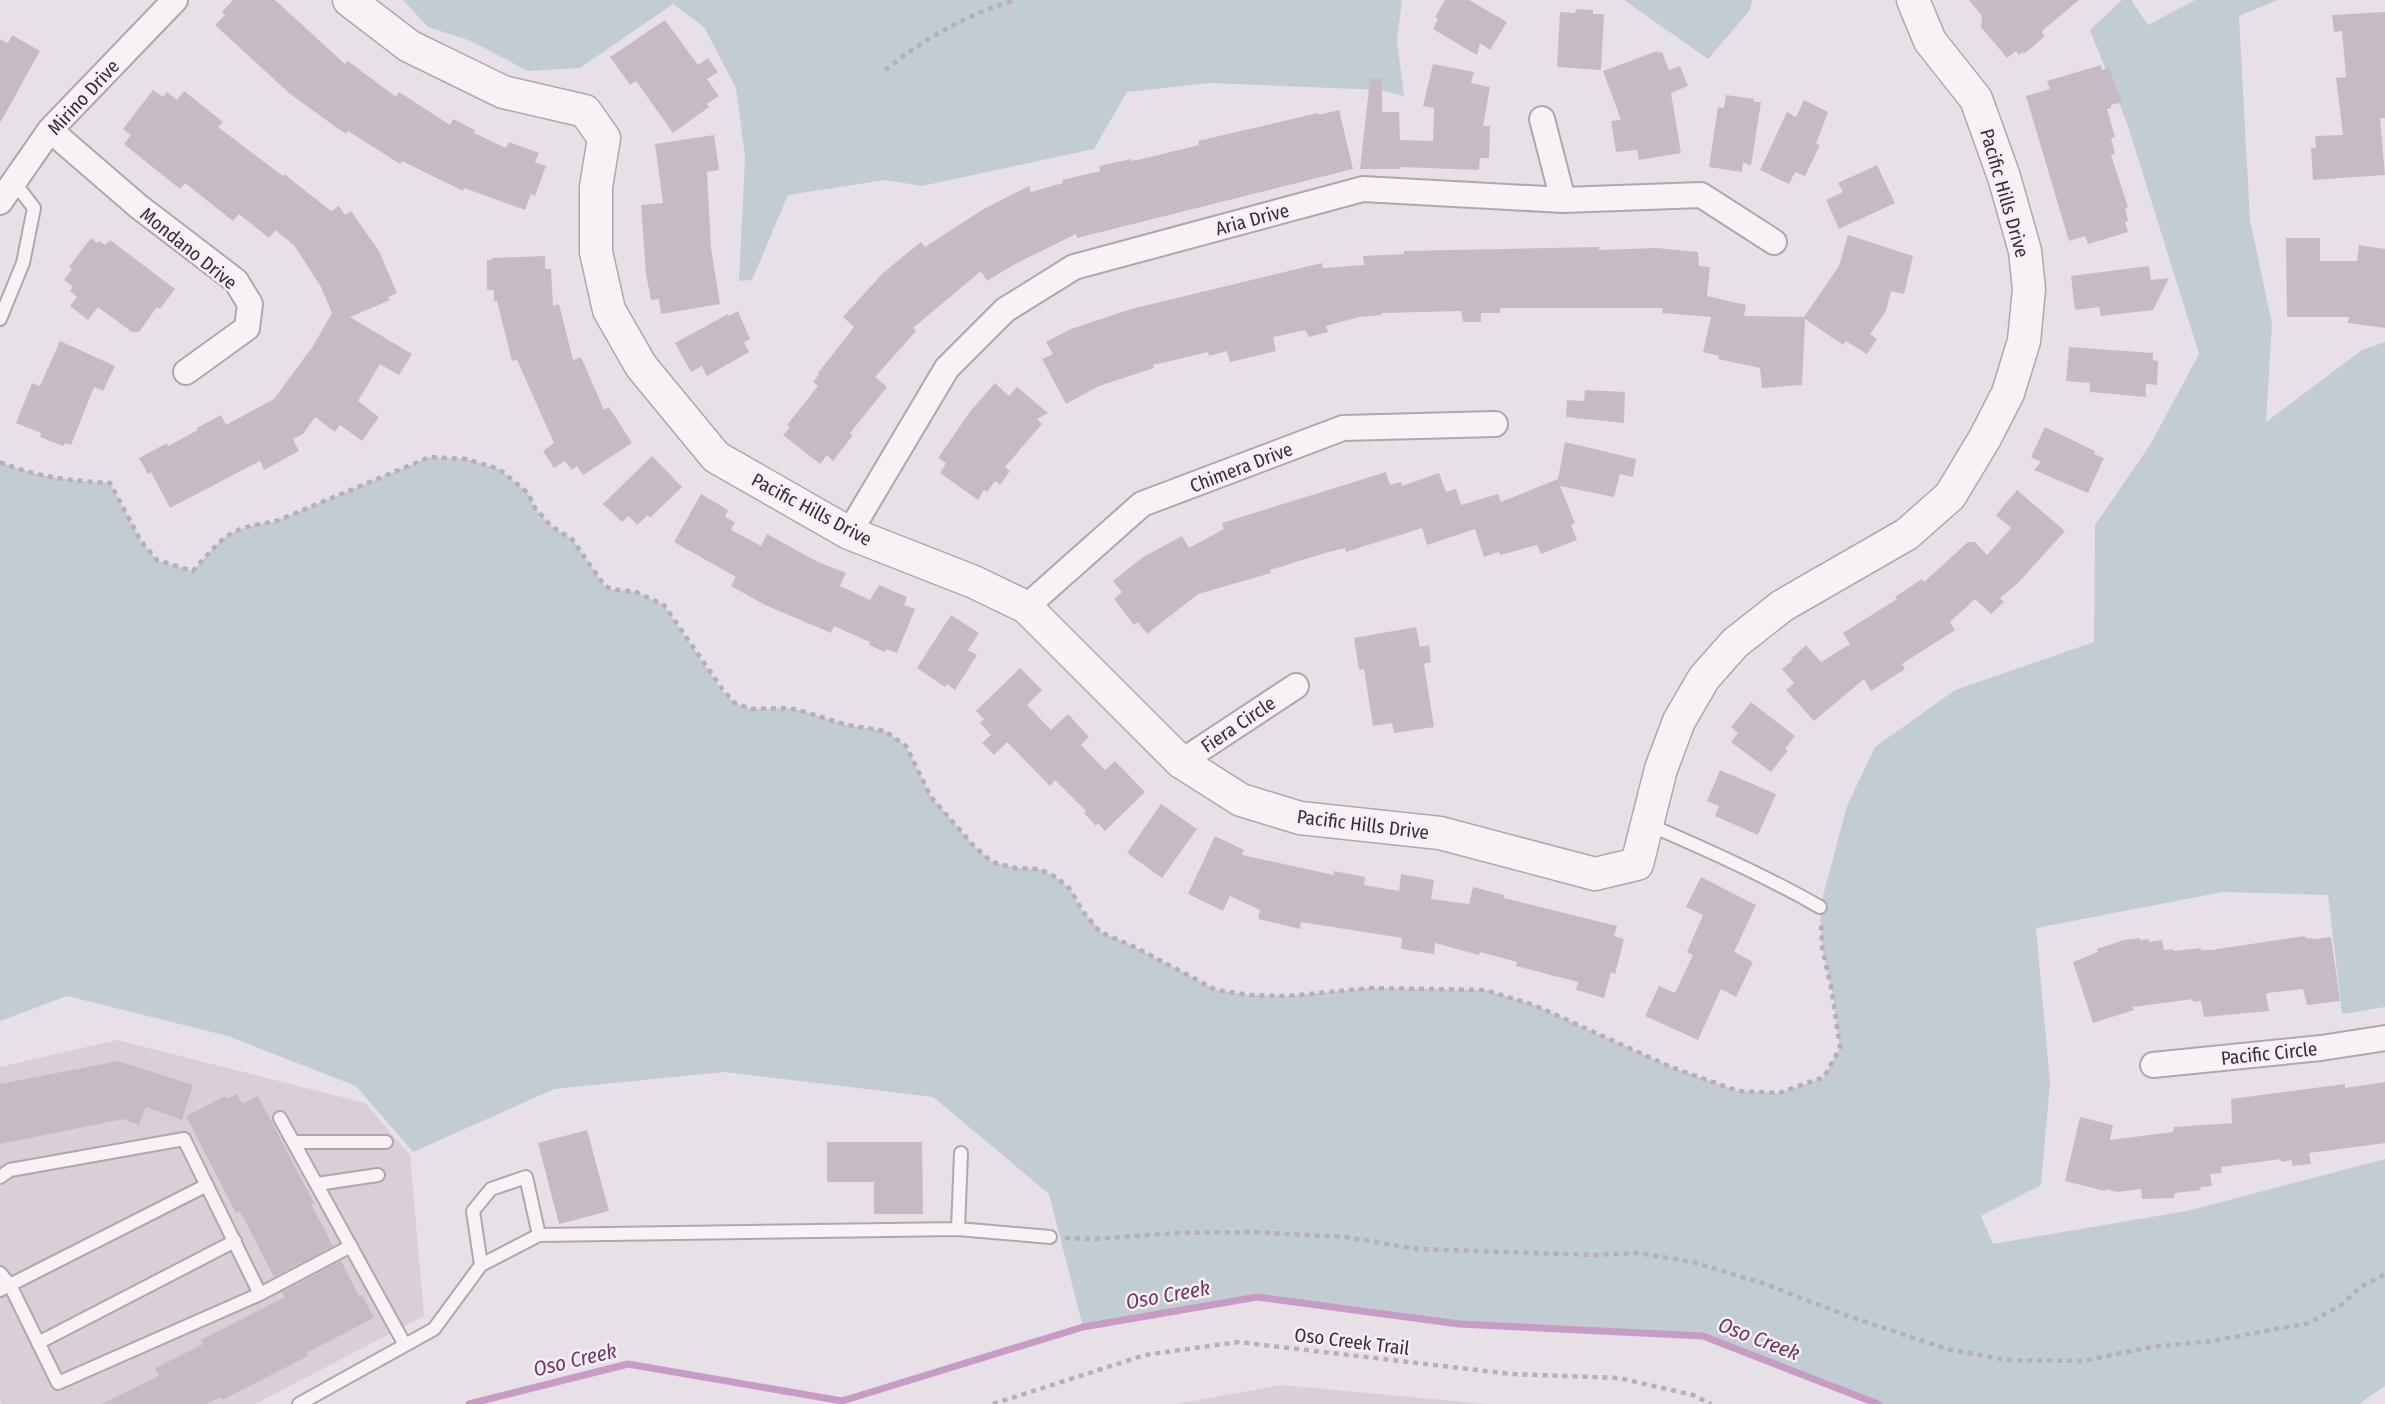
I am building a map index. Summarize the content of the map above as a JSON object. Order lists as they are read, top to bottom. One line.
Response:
{"streets":{"street":["Mirino Drive","Pacific Hills Drive","Aria Drive","Mondano Drive","Chimera Drive","Fiera Circle","Pacific Circle"],"path":["Oso Creek Trail"]},"crossings":[["Mirino Drive","Mondano Drive"],["Pacific Hills Drive","Aria Drive"],["Pacific Hills Drive","Chimera Drive"],["Pacific Hills Drive","Fiera Circle"]],"water":["Oso Creek"]}
